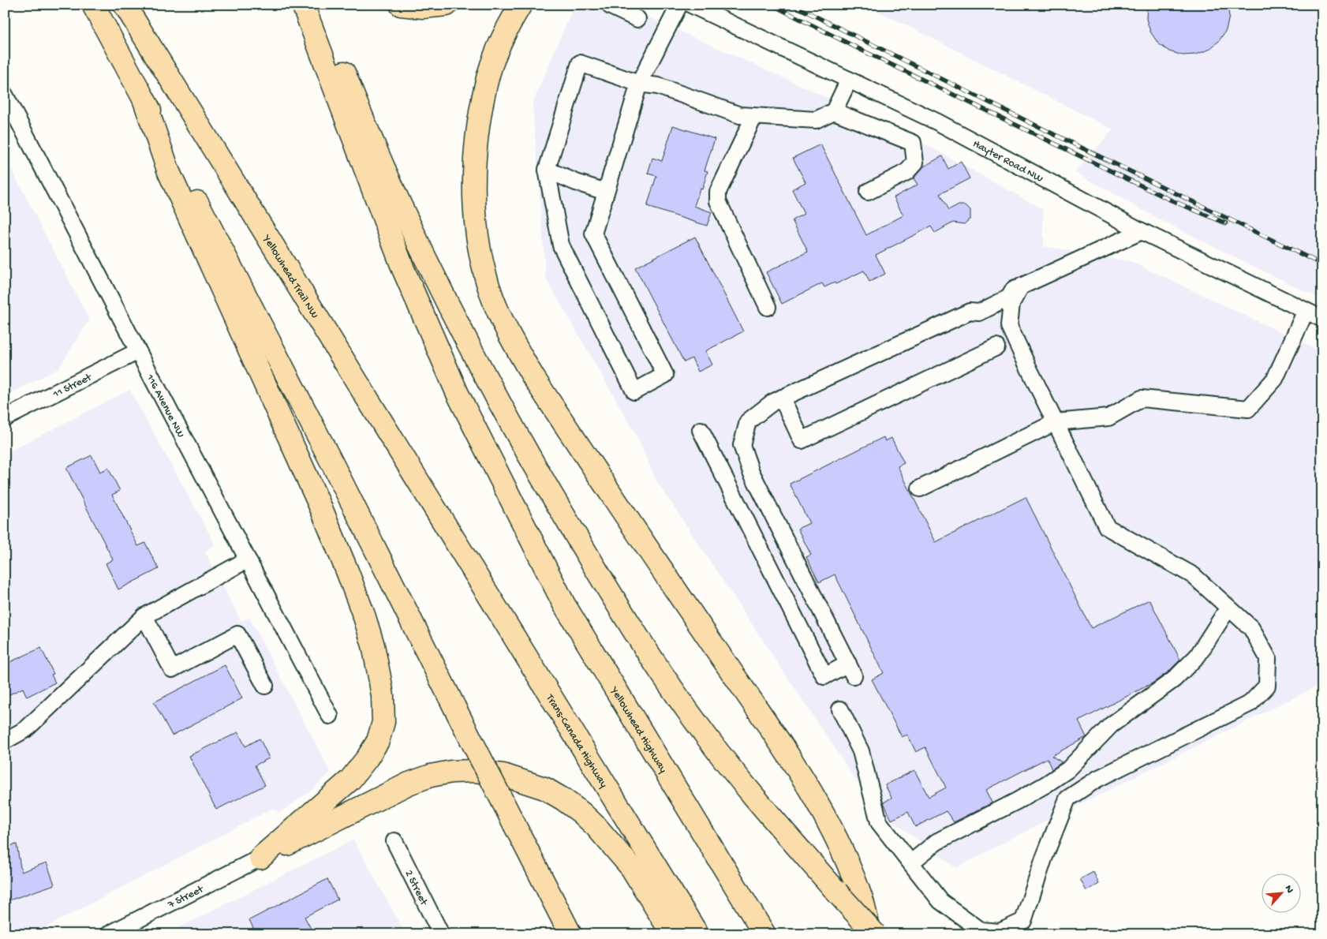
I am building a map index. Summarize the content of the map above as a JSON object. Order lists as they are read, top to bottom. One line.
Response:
{"streets":{"highway":["Yellowhead Trail NW","Yellowhead Highway","Trans-Canada Highway"],"street":["Hayter Road NW","11 Street","116 Avenue NW","2 Street","7 Street"]},"crossings":[["Yellowhead Trail NW","Trans-Canada Highway"],["11 Street","116 Avenue NW"]],"north":"top right"}
